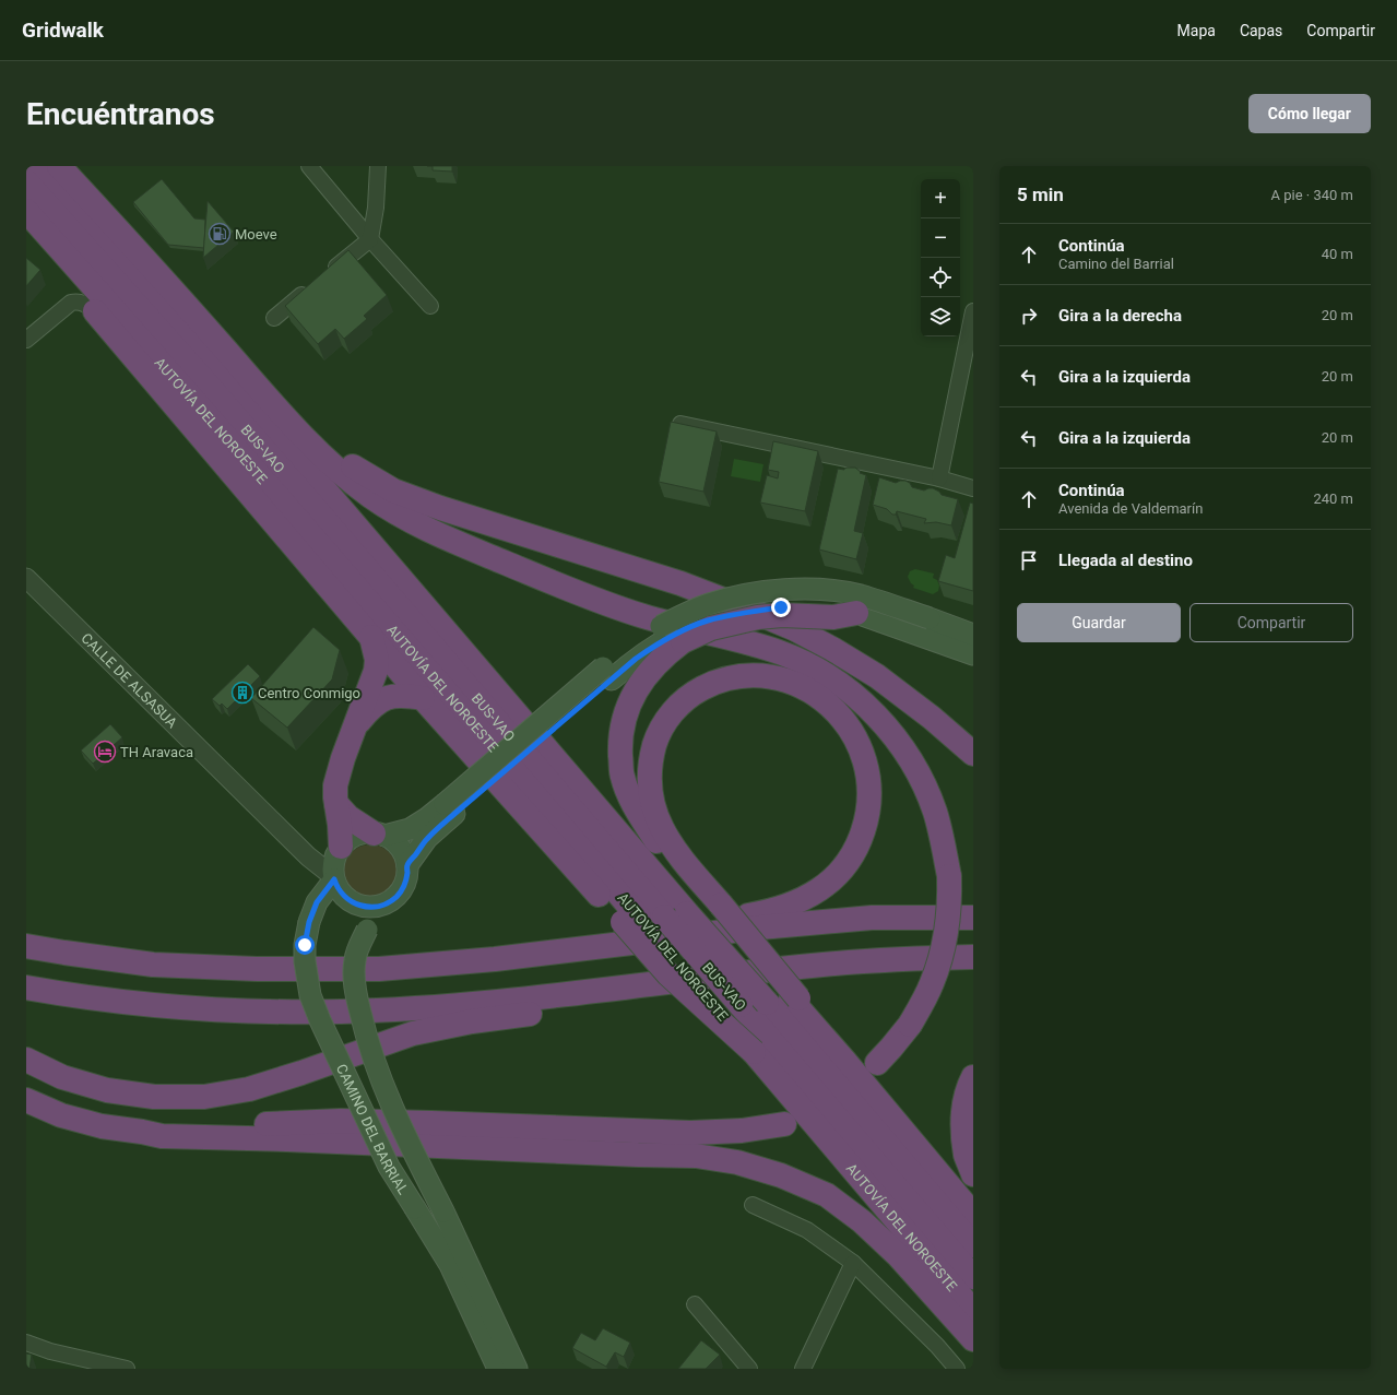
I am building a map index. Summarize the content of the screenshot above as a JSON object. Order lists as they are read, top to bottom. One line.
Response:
{"streets":{"highway":["AUTOVÍA DEL NOROESTE","BUS-VAO"],"main road":["CAMINO DEL BARRIAL"],"street":["CALLE DE ALSASUA"]},"crossings":[["CALLE DE ALSASUA","CAMINO DEL BARRIAL"]],"places":{"fuel station":["Moeve"],"building":["Centro Conmigo"],"hotel":["TH Aravaca"]},"page":{"header":"Gridwalk","nav":["Mapa","Capas","Compartir"],"buttons":["Cómo llegar",["Guardar","Compartir"]],"title":"Encuéntranos","heading":["5 min","A pie · 340 m"],"map_buttons":["+","−"],"list":[["Continúa","Camino del Barrial","40 m"],["Gira a la derecha","20 m"],["Gira a la izquierda","20 m"],["Gira a la izquierda","20 m"],["Continúa","Avenida de Valdemarín","240 m"],"Llegada al destino"]}}
